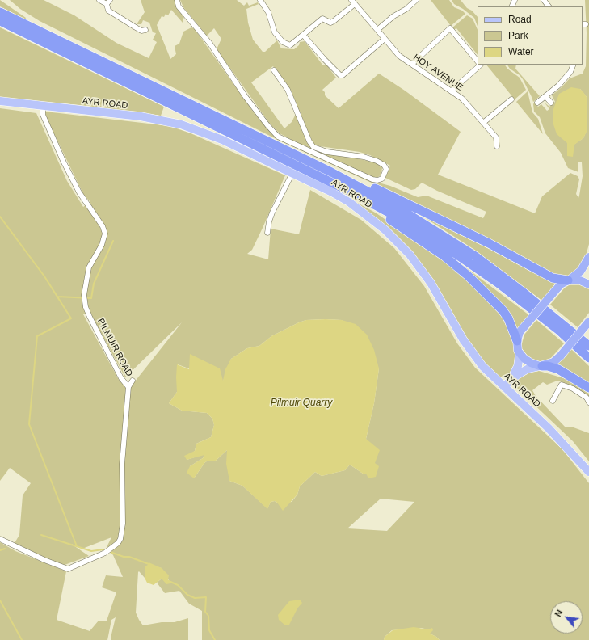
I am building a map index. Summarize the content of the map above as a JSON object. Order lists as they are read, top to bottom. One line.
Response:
{"streets":{"main road":["AYR ROAD"],"street":["HOY AVENUE","PILMUIR ROAD"]},"crossings":[["AYR ROAD","PILMUIR ROAD"]],"water":["Pilmuir Quarry"],"legend":["Road","Park","Water"],"north":"top left"}
